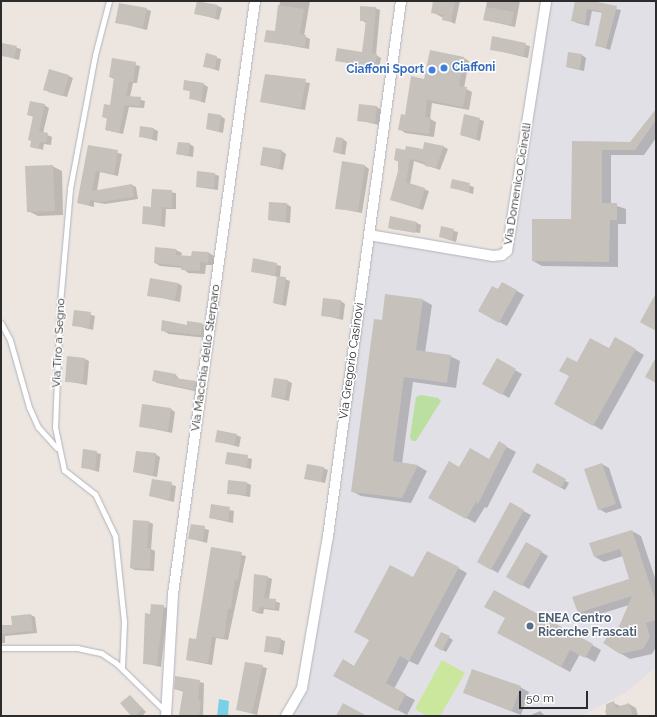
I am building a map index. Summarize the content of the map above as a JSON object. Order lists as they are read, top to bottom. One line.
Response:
{"streets":{"street":["Via Domenico Cicinelli","Via Macchia dello Sterparo","Via Gregorio Casinovi"],"lane":["Via Tiro a Segno"]},"crossings":[["Via Domenico Cicinelli","Via Gregorio Casinovi"]],"places":["Ciaffoni","Ciaffoni Sport","ENEA Centro Ricerche Frascati"],"scale_bar":"50 m"}
